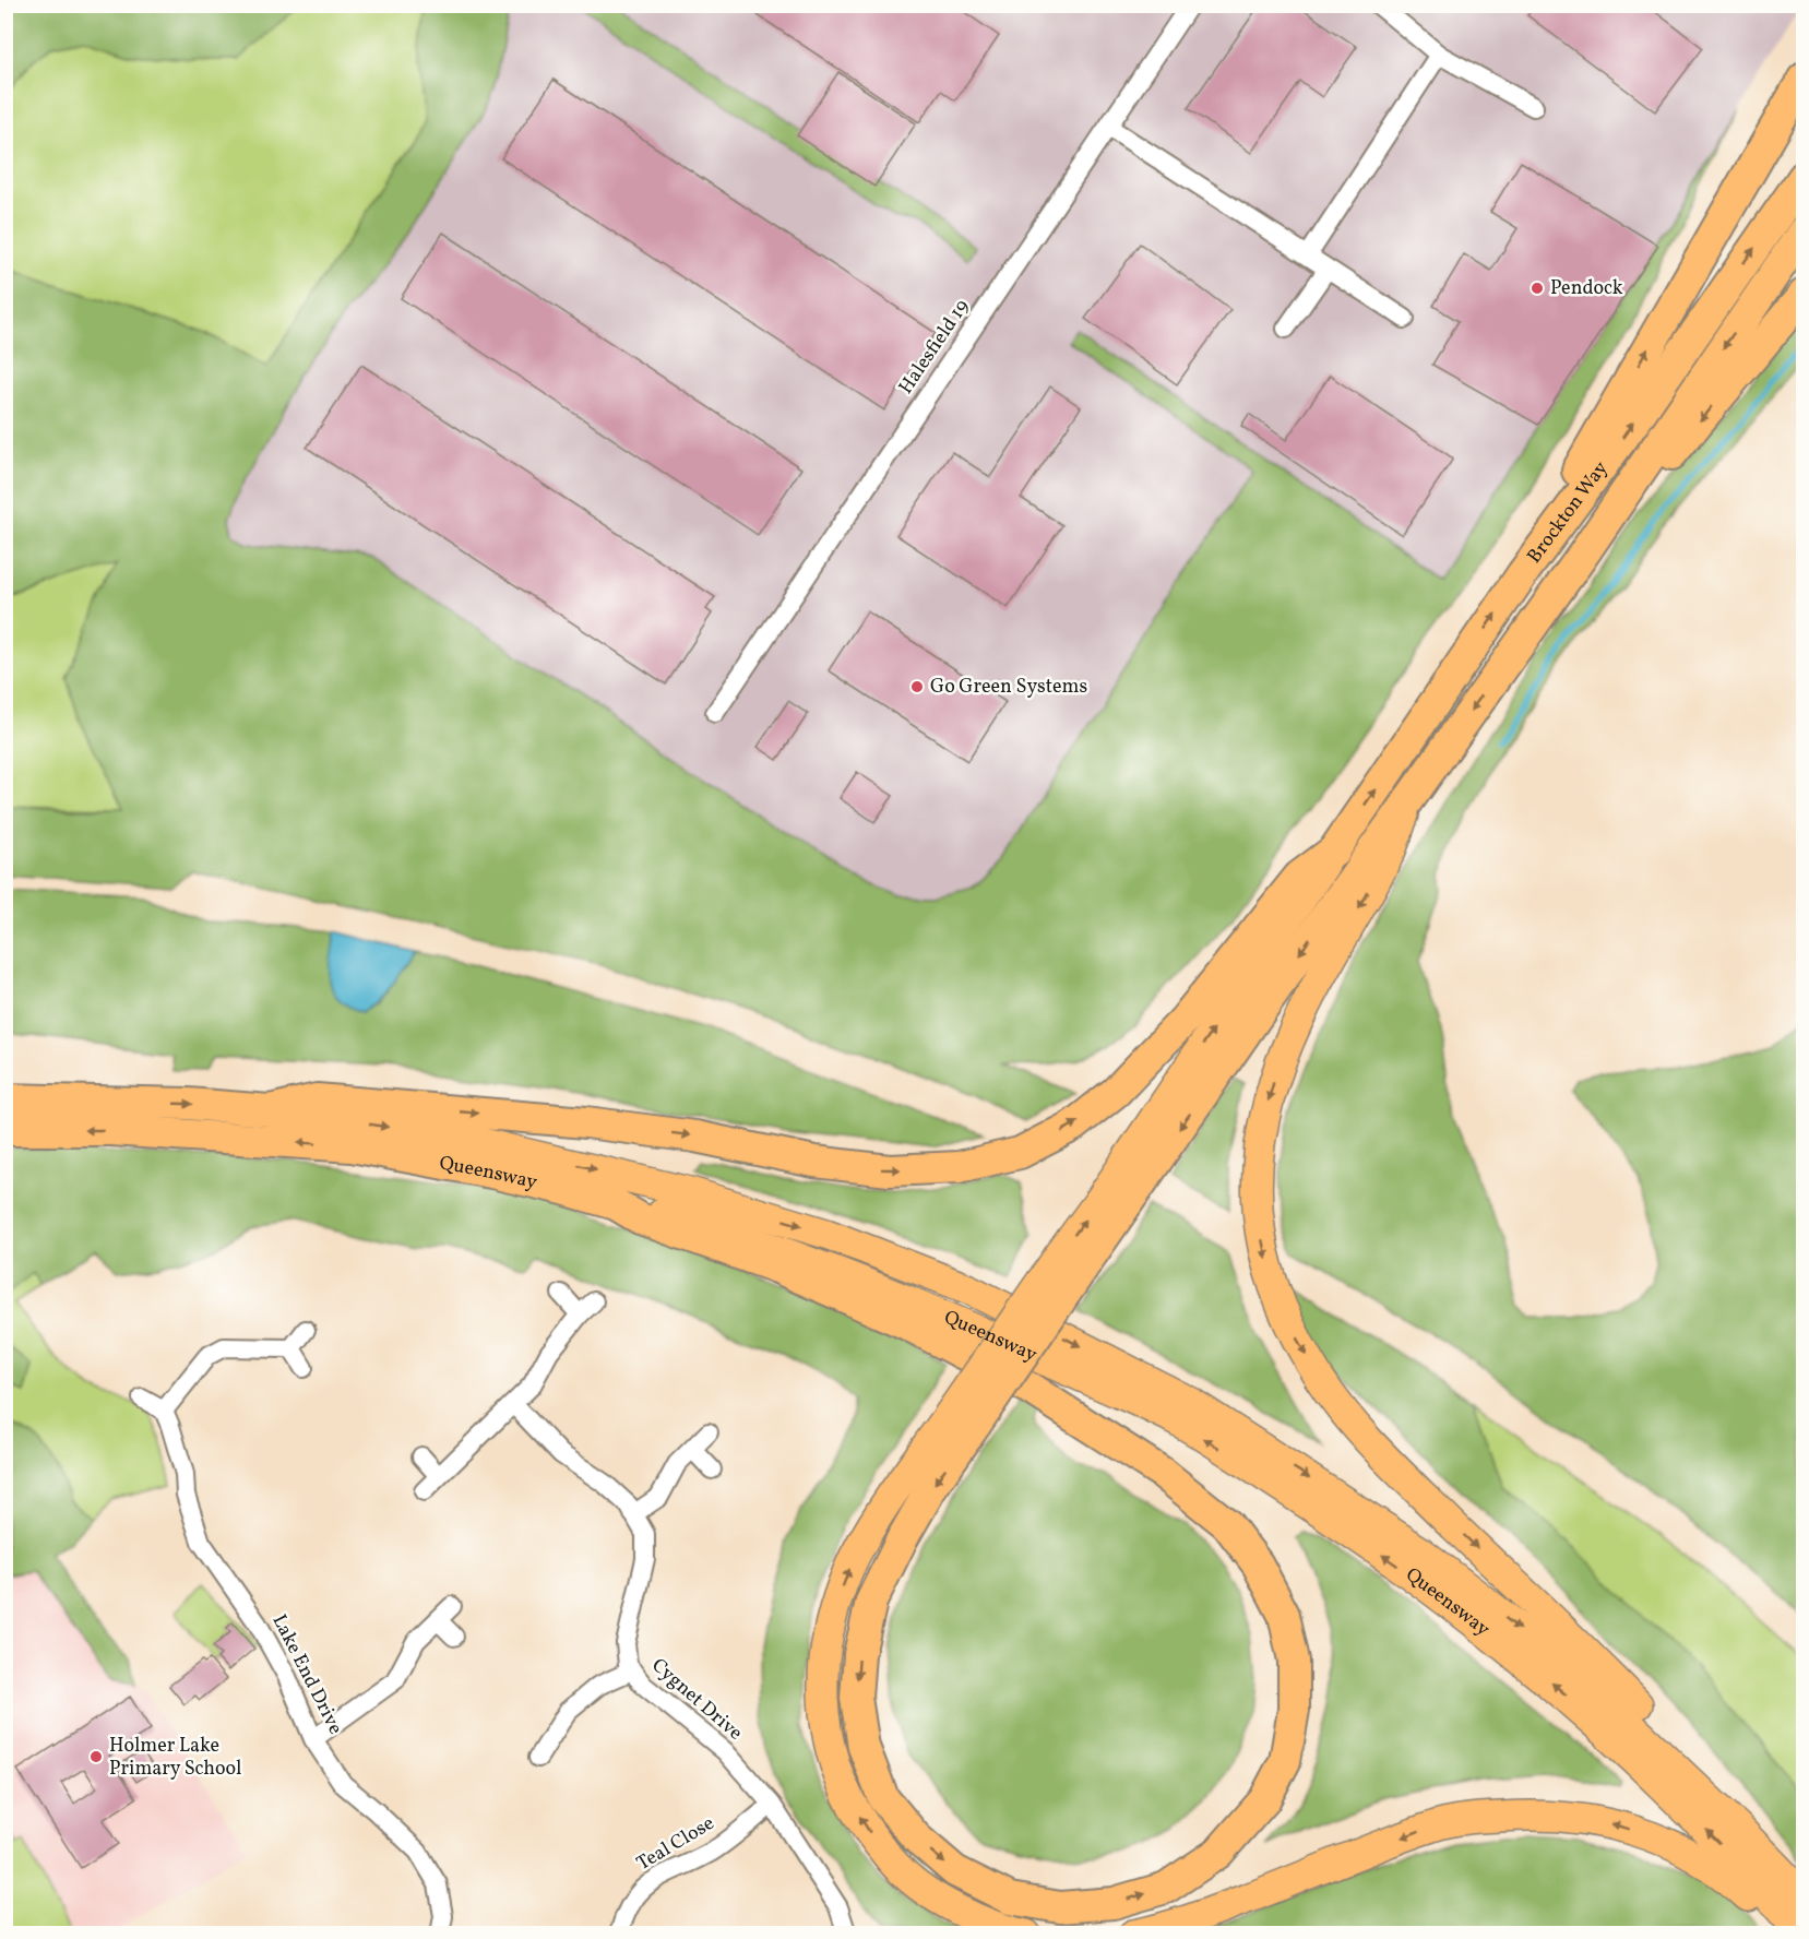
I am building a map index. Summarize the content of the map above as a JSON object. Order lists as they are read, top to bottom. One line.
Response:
{"streets":{"highway":["Brockton Way","Queensway"],"street":["Halesfield 19","Lake End Drive","Cygnet Drive","Teal Close"]},"crossings":[["Brockton Way","Queensway"],["Cygnet Drive","Teal Close"]],"places":["Pendock","Go Green Systems","Holmer Lake Primary School"]}
